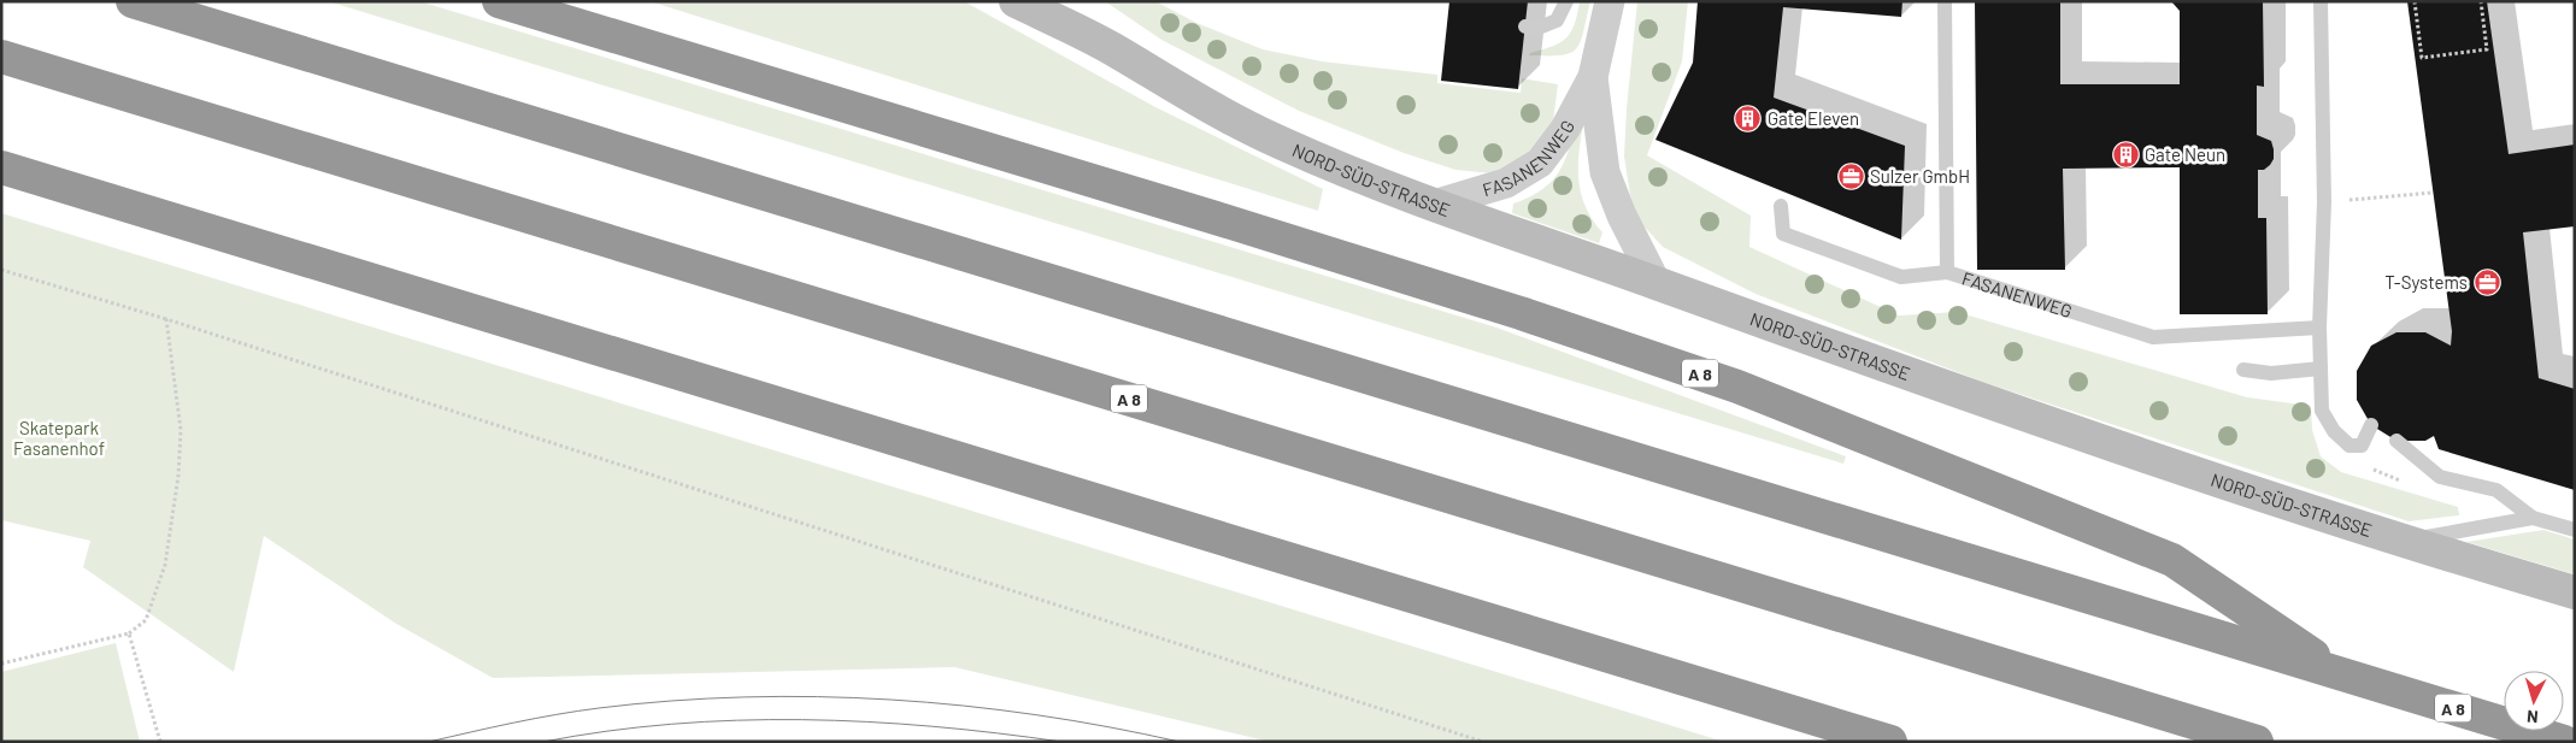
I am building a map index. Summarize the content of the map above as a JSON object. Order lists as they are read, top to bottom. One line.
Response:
{"streets":{"highway":["A 8"],"main road":["NORD-SÜD-STRASSE"],"street":["FASANENWEG"]},"crossings":[["FASANENWEG","NORD-SÜD-STRASSE"]],"parks":["Skatepark Fasanenhof"],"places":{"building":["Gate Eleven","Gate Neun"],"office":["Sulzer GmbH","T-Systems"]},"north":"bottom"}
